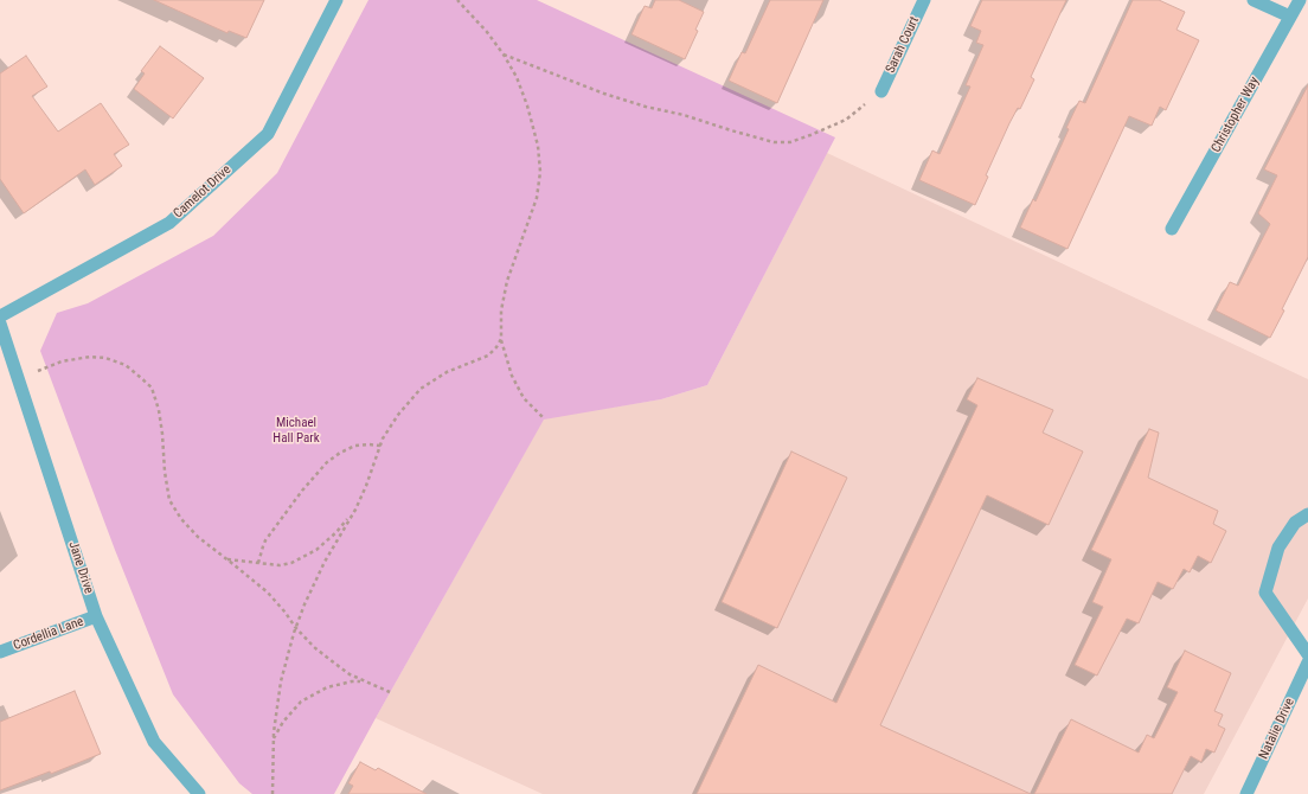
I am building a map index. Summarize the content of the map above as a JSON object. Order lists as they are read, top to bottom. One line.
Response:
{"streets":{"street":["Sarah Court","Christopher Way","Camelot Drive","Jane Drive","Cordellia Lane","Natalie Drive"]},"crossings":[["Jane Drive","Cordellia Lane"]],"parks":["Michael Hall Park"]}
